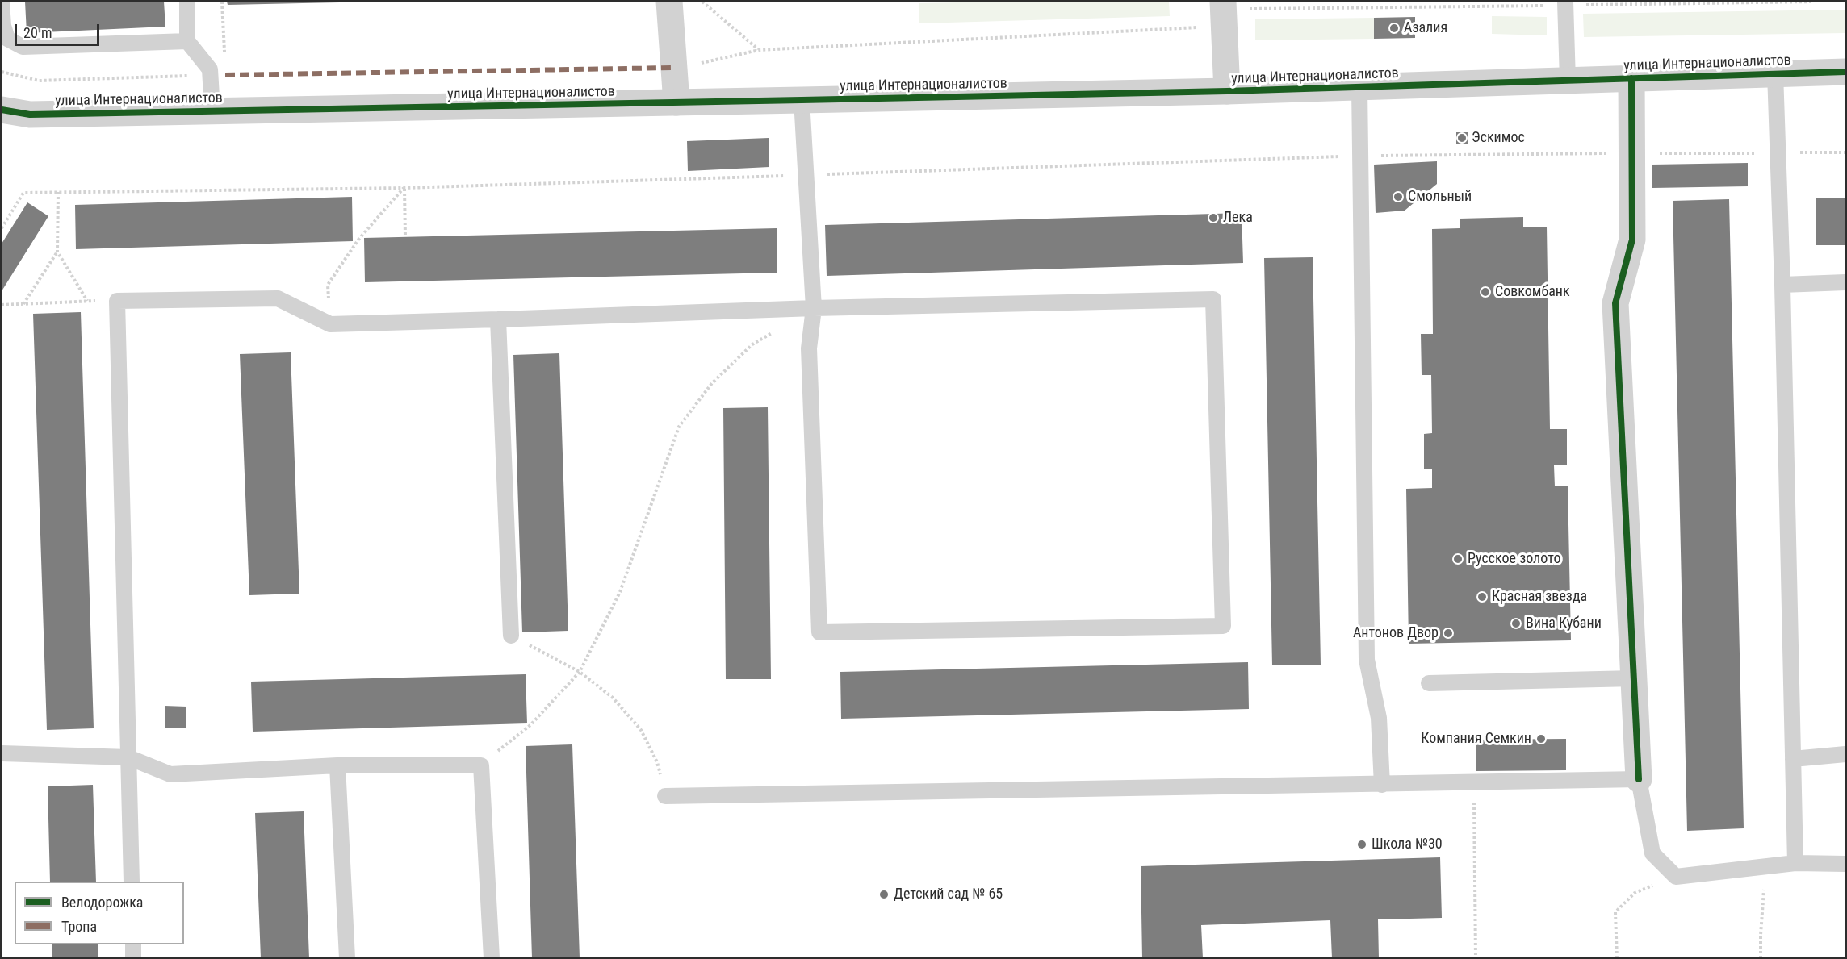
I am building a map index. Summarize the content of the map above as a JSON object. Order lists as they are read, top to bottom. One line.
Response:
{"streets":{"street":["улица Интернационалистов"]},"places":["Азалия","Эскимос","Смольный","Лека","Совкомбанк","Русское золото","Красная звезда","Вина Кубани","Антонов Двор","Компания Семкин","Школа №30","Детский сад № 65"],"legend":["Велодорожка","Тропа"],"scale_bar":"20 m"}
